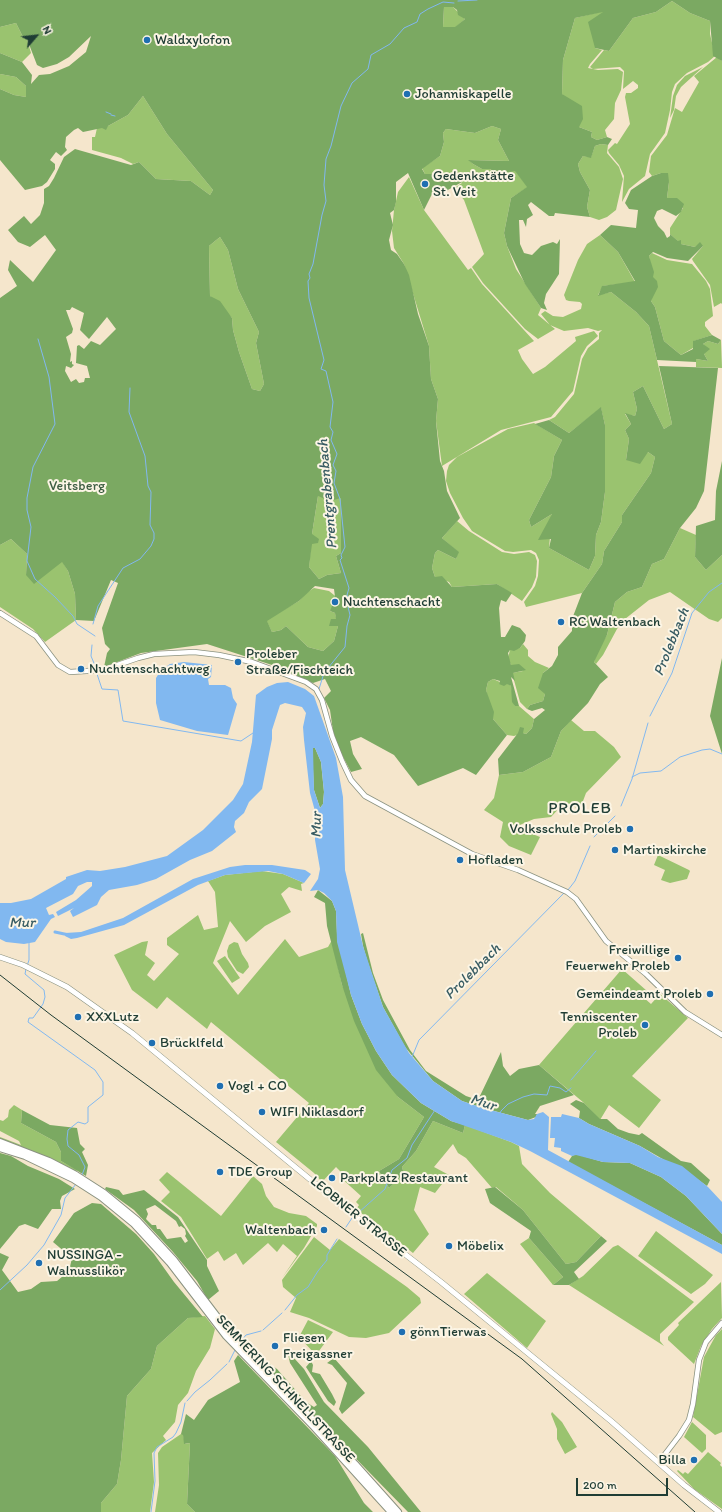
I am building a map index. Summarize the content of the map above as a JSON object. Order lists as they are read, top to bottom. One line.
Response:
{"streets":{"highway":["SEMMERING SCHNELLSTRASSE"],"main road":["LEOBNER STRASSE"]},"districts":["PROLEB"],"water":["Prentgrabenbach","Prolebbach","Mur"],"parks":["Veitsberg"],"places":["Waldxylofon","Johanniskapelle","Gedenkstätte St. Veit","Nuchtenschacht","RC Waltenbach","Proleber Straße/Fischteich","Nuchtenschachtweg","Volksschule Proleb","Martinskirche","Hofladen","Freiwillige Feuerwehr Proleb","Gemeindeamt Proleb","XXXLutz","Tenniscenter Proleb","Brücklfeld","Vogl + CO","WIFI Niklasdorf","TDE Group","Parkplatz Restaurant","Waltenbach","Möbelix","NUSSINGA - Walnusslikör","gönnTierwas","Fliesen Freigassner","Billa"],"scale_bar":"200 m","north":"top right"}
